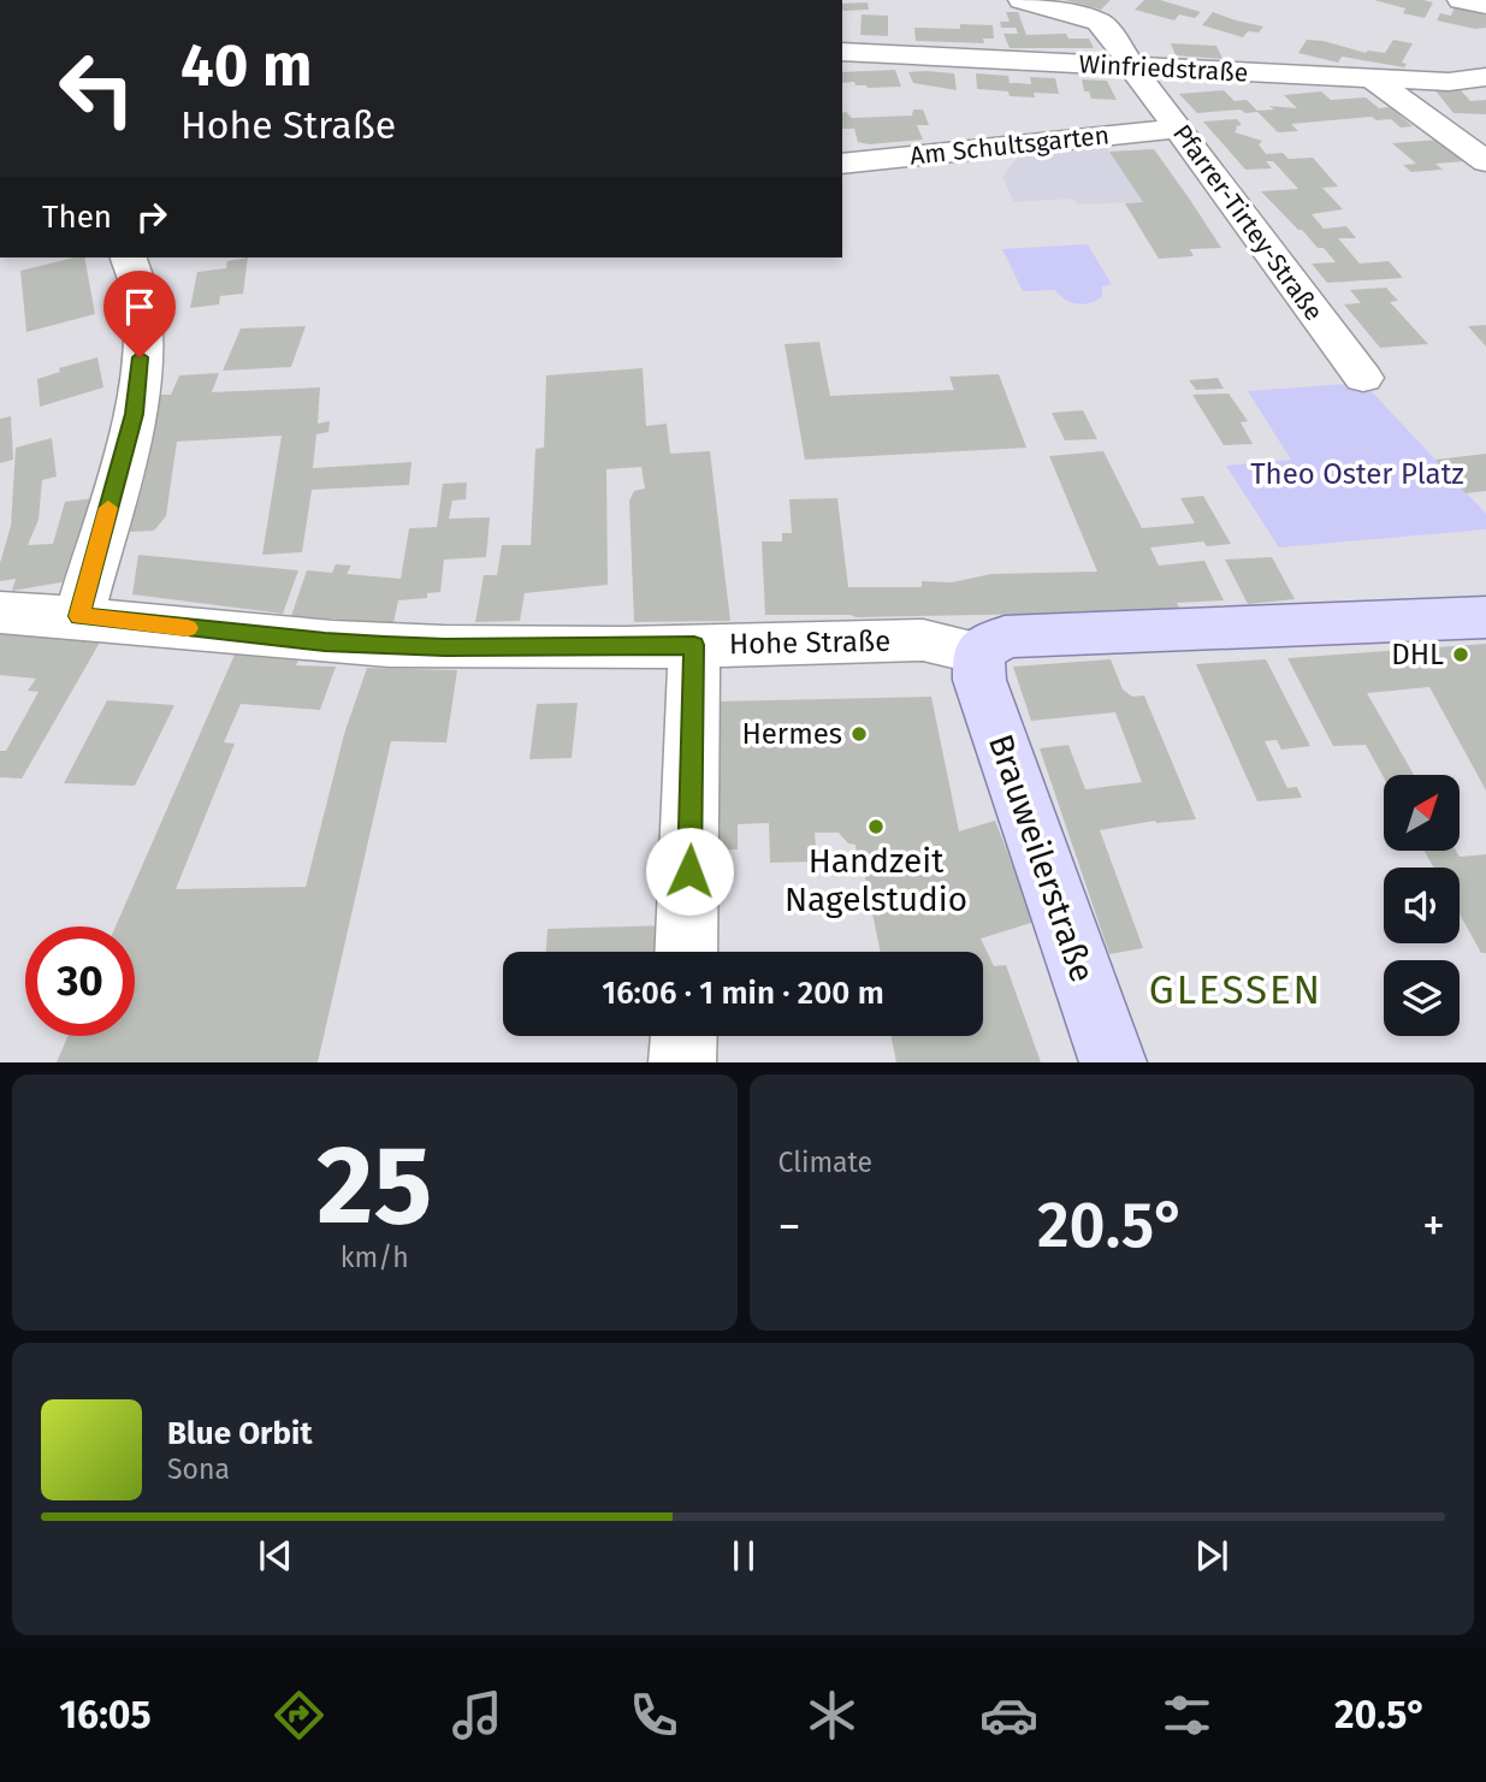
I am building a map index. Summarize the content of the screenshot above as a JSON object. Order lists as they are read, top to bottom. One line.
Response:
{"streets":{"main road":["Brauweilerstraße"],"street":["Winfriedstraße","Am Schultsgarten","Pfarrer-Tirtey-Straße","Hohe Straße"]},"crossings":[["Winfriedstraße","Pfarrer-Tirtey-Straße"],["Am Schultsgarten","Pfarrer-Tirtey-Straße"],["Hohe Straße","Brauweilerstraße"]],"districts":["GLESSEN"],"parks":["Theo Oster Platz"],"places":["DHL","Hermes","Handzeit Nagelstudio"],"north":"top right","page":{"turn":["40 m","Hohe Straße"],"then":"Then","limit":"30","trip":"16:06 · 1 min · 200 m","tile":[["25","km/h"],"Climate"],"heat":["−","20.5°","+"],"song":["Blue Orbit","Sona"],"tabs":["16:05","20.5°"]}}
